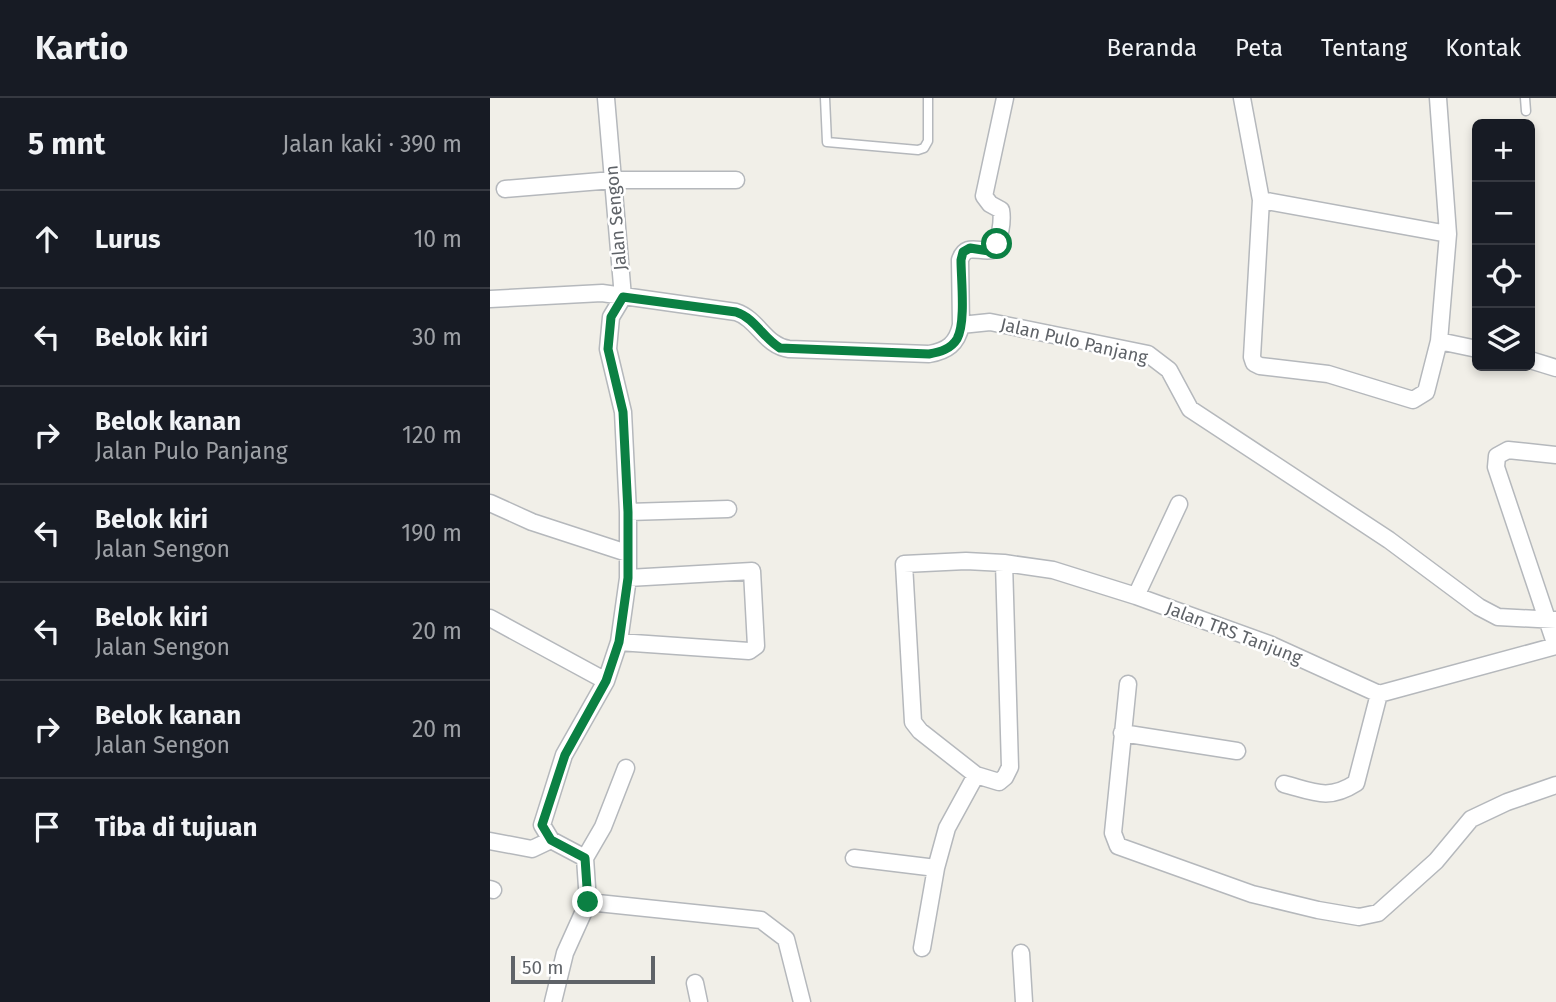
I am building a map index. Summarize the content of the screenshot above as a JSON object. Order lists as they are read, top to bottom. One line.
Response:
{"streets":{"street":["Jalan Sengon","Jalan Pulo Panjang","Jalan TRS Tanjung"]},"scale_bar":"50 m","page":{"header":"Kartio","nav":["Beranda","Peta","Tentang","Kontak"],"heading":["5 mnt","Jalan kaki · 390 m"],"map_buttons":["+","−"],"list":[["Lurus","10 m"],["Belok kiri","30 m"],["Belok kanan","Jalan Pulo Panjang","120 m"],["Belok kiri","Jalan Sengon","190 m"],["Belok kiri","Jalan Sengon","20 m"],["Belok kanan","Jalan Sengon","20 m"],"Tiba di tujuan"],"scale":"50 m"}}
